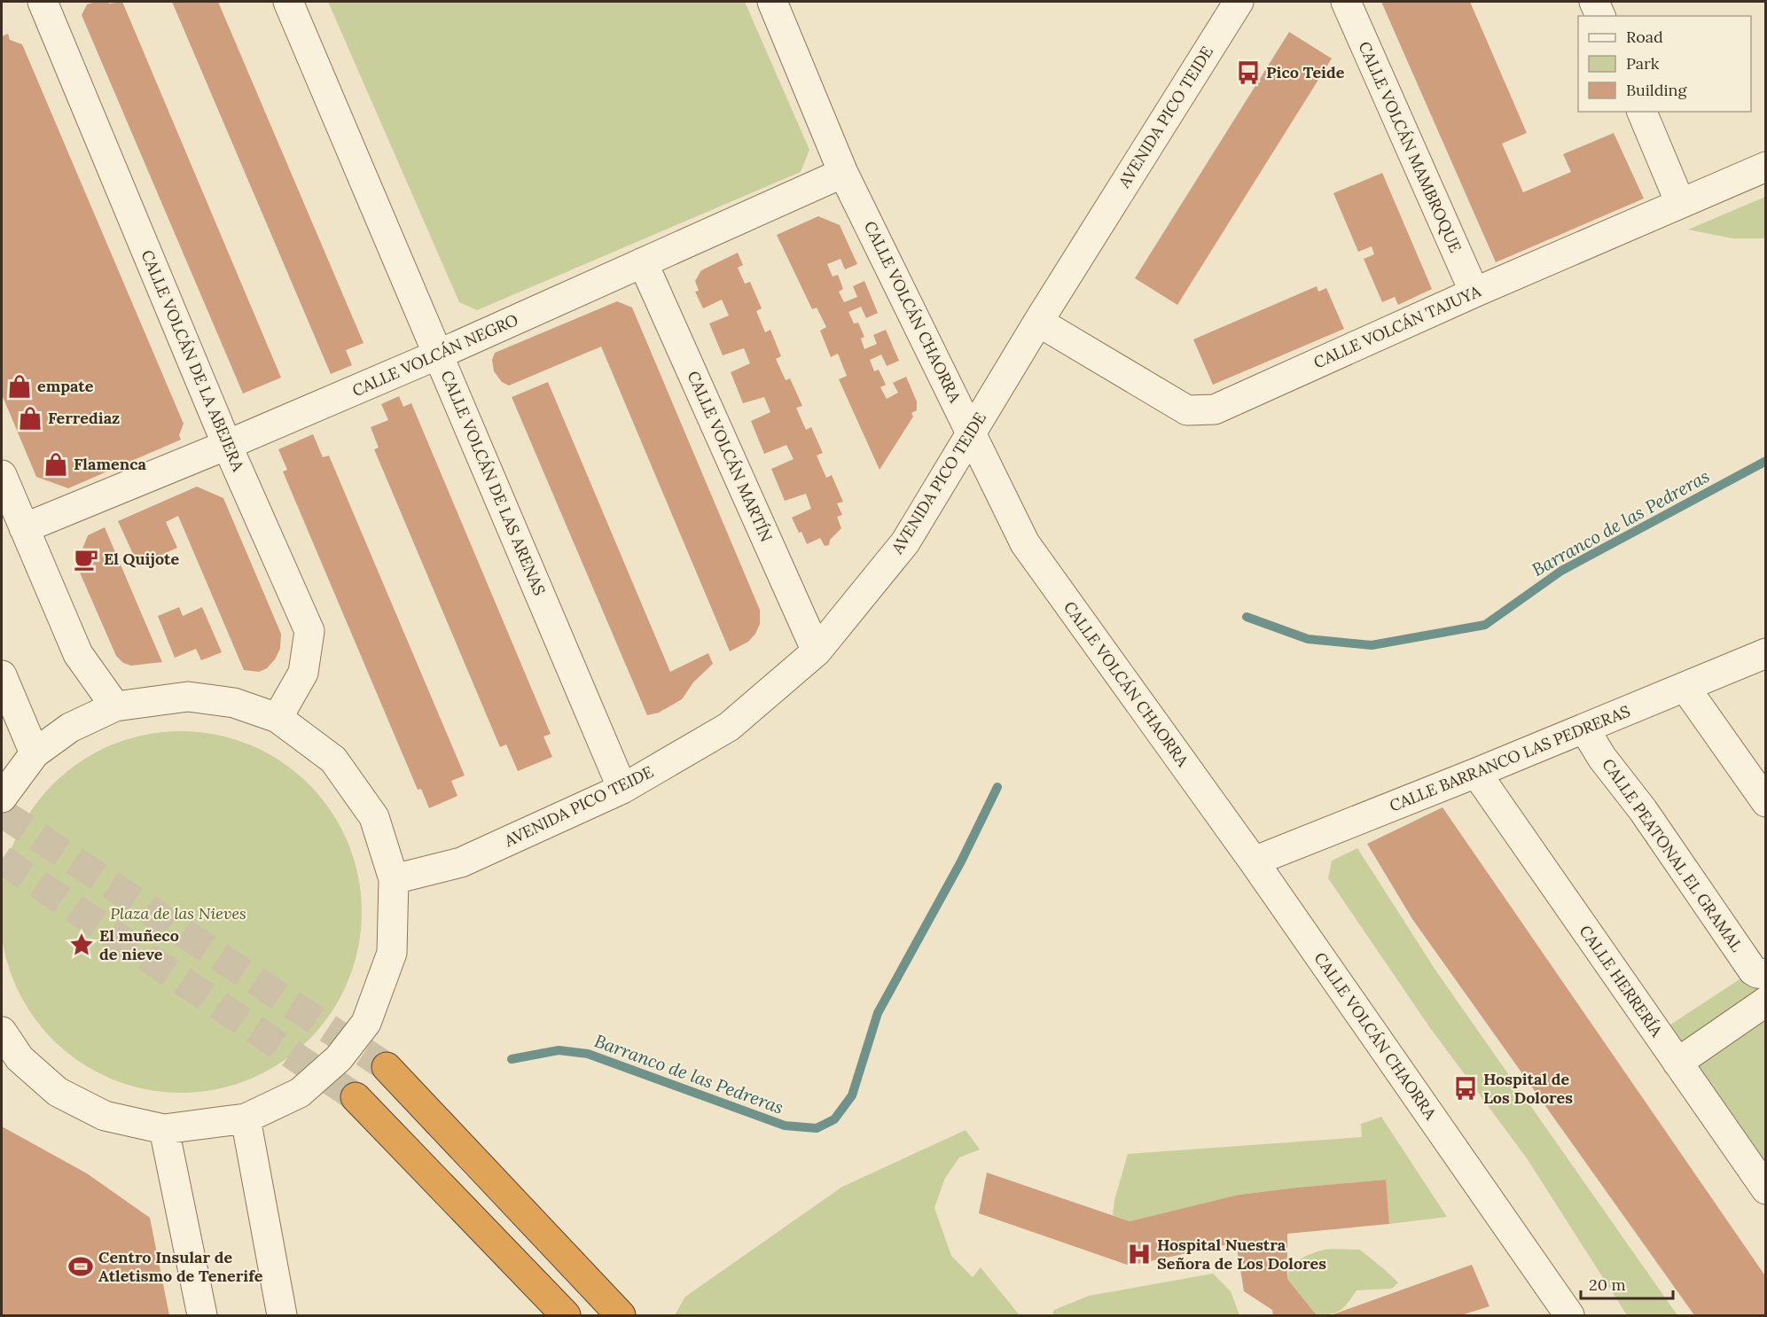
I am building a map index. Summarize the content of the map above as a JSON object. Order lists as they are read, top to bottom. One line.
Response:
{"streets":{"street":["AVENIDA PICO TEIDE","CALLE VOLCÁN MAMBROQUE","CALLE VOLCÁN CHAORRA","CALLE VOLCÁN TAJUYA","CALLE VOLCÁN NEGRO","CALLE VOLCÁN DE LA ABEJERA","CALLE VOLCÁN MARTÍN","CALLE VOLCÁN DE LAS ARENAS","CALLE BARRANCO LAS PEDRERAS","CALLE PEATONAL EL GRAMAL","CALLE HERRERÍA"]},"crossings":[["AVENIDA PICO TEIDE","CALLE VOLCÁN CHAORRA"],["AVENIDA PICO TEIDE","CALLE VOLCÁN TAJUYA"],["AVENIDA PICO TEIDE","CALLE VOLCÁN MARTÍN"],["AVENIDA PICO TEIDE","CALLE VOLCÁN DE LAS ARENAS"],["CALLE VOLCÁN MAMBROQUE","CALLE VOLCÁN TAJUYA"],["CALLE VOLCÁN CHAORRA","CALLE VOLCÁN NEGRO"],["CALLE VOLCÁN CHAORRA","CALLE BARRANCO LAS PEDRERAS"],["CALLE VOLCÁN NEGRO","CALLE VOLCÁN DE LA ABEJERA"],["CALLE VOLCÁN NEGRO","CALLE VOLCÁN MARTÍN"],["CALLE VOLCÁN NEGRO","CALLE VOLCÁN DE LAS ARENAS"],["CALLE BARRANCO LAS PEDRERAS","CALLE PEATONAL EL GRAMAL"],["CALLE BARRANCO LAS PEDRERAS","CALLE HERRERÍA"]],"water":["Barranco de las Pedreras"],"parks":["Plaza de las Nieves"],"places":{"bus stop":["Pico Teide","Hospital de Los Dolores"],"shop":["empate","Ferrediaz","Flamenca"],"cafe":["El Quijote"],"place":["El muñeco de nieve"],"hospital":["Hospital Nuestra Señora de Los Dolores"],"sports":["Centro Insular de Atletismo de Tenerife"]},"legend":["Road","Park","Building"],"scale_bar":"20 m"}
